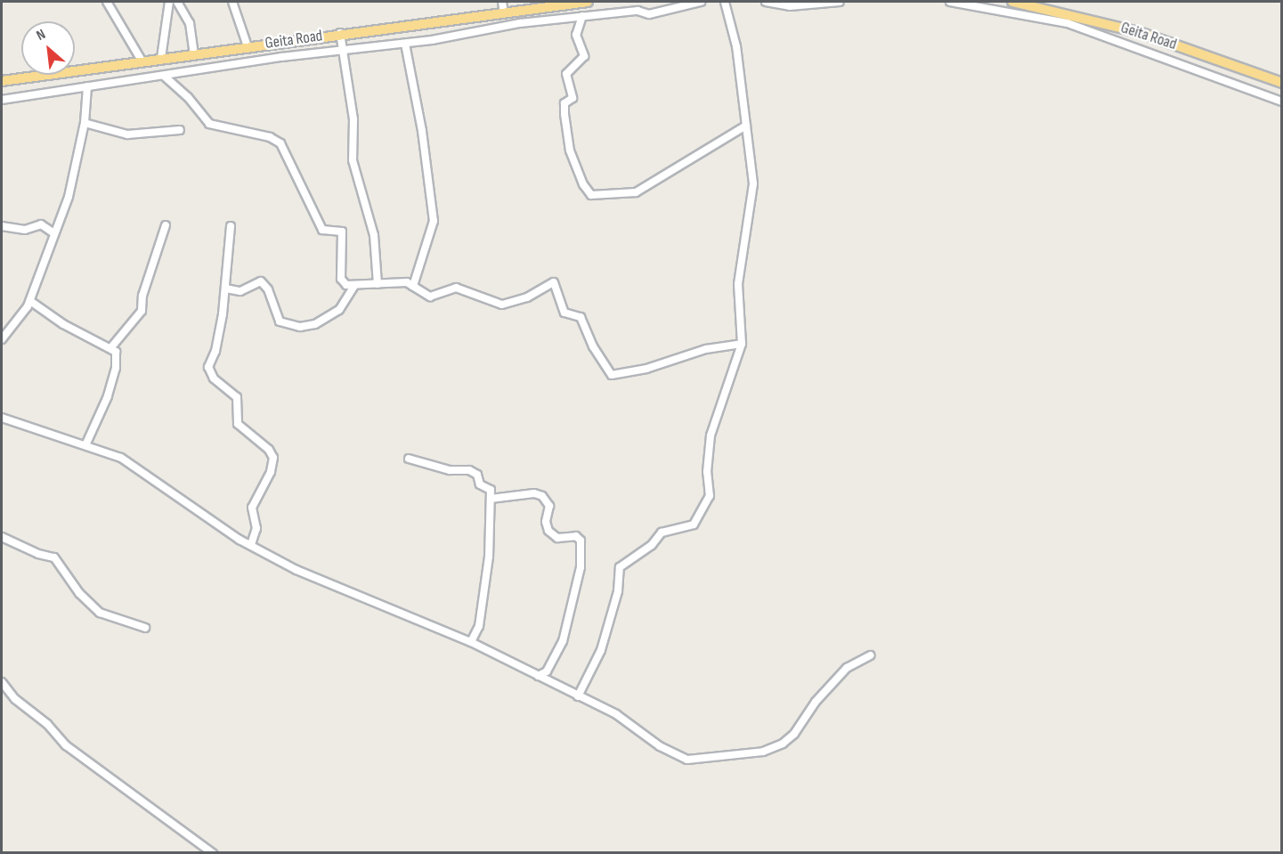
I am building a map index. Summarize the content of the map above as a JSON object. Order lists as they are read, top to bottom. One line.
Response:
{"streets":{"highway":["Geita Road"]},"north":"top left"}
